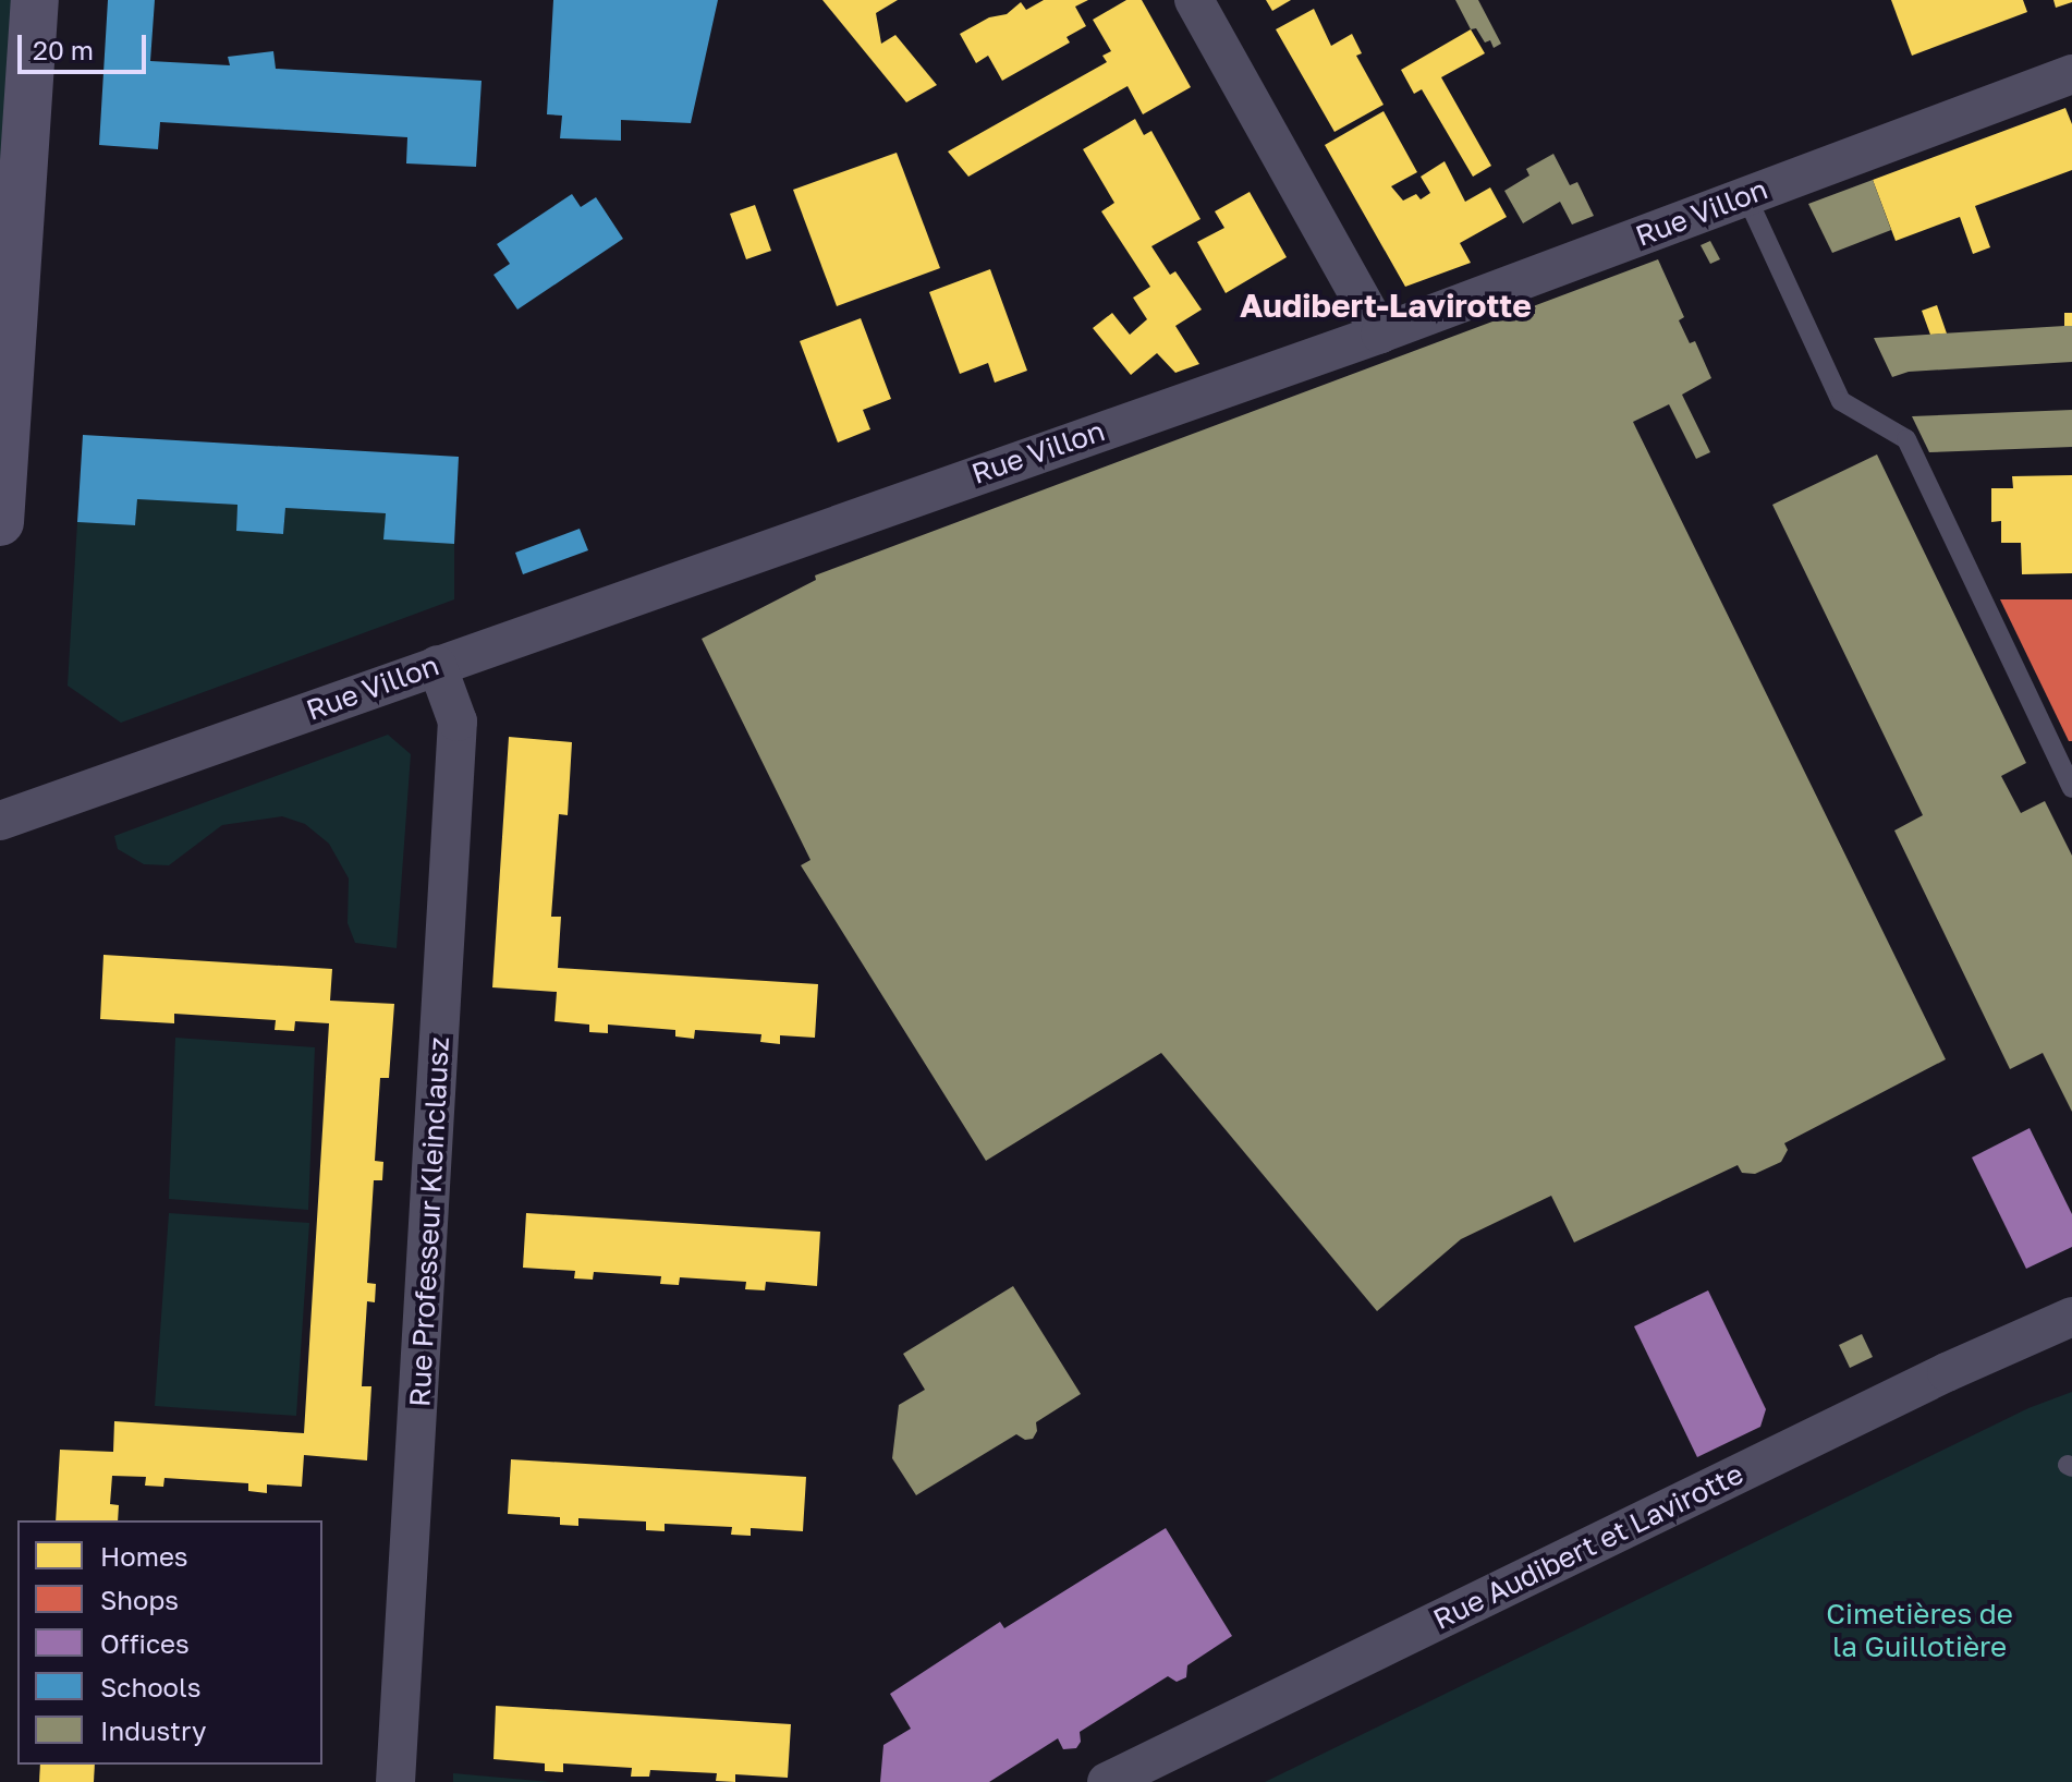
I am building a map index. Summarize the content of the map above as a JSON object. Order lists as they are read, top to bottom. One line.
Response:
{"streets":{"street":["Rue Villon","Rue Professeur Kleinclausz","Rue Audibert et Lavirotte"]},"crossings":[["Rue Villon","Rue Professeur Kleinclausz"]],"districts":["Audibert-Lavirotte"],"parks":["Cimetières de la Guillotière"],"legend":["Homes","Shops","Offices","Schools","Industry"],"scale_bar":"20 m"}
